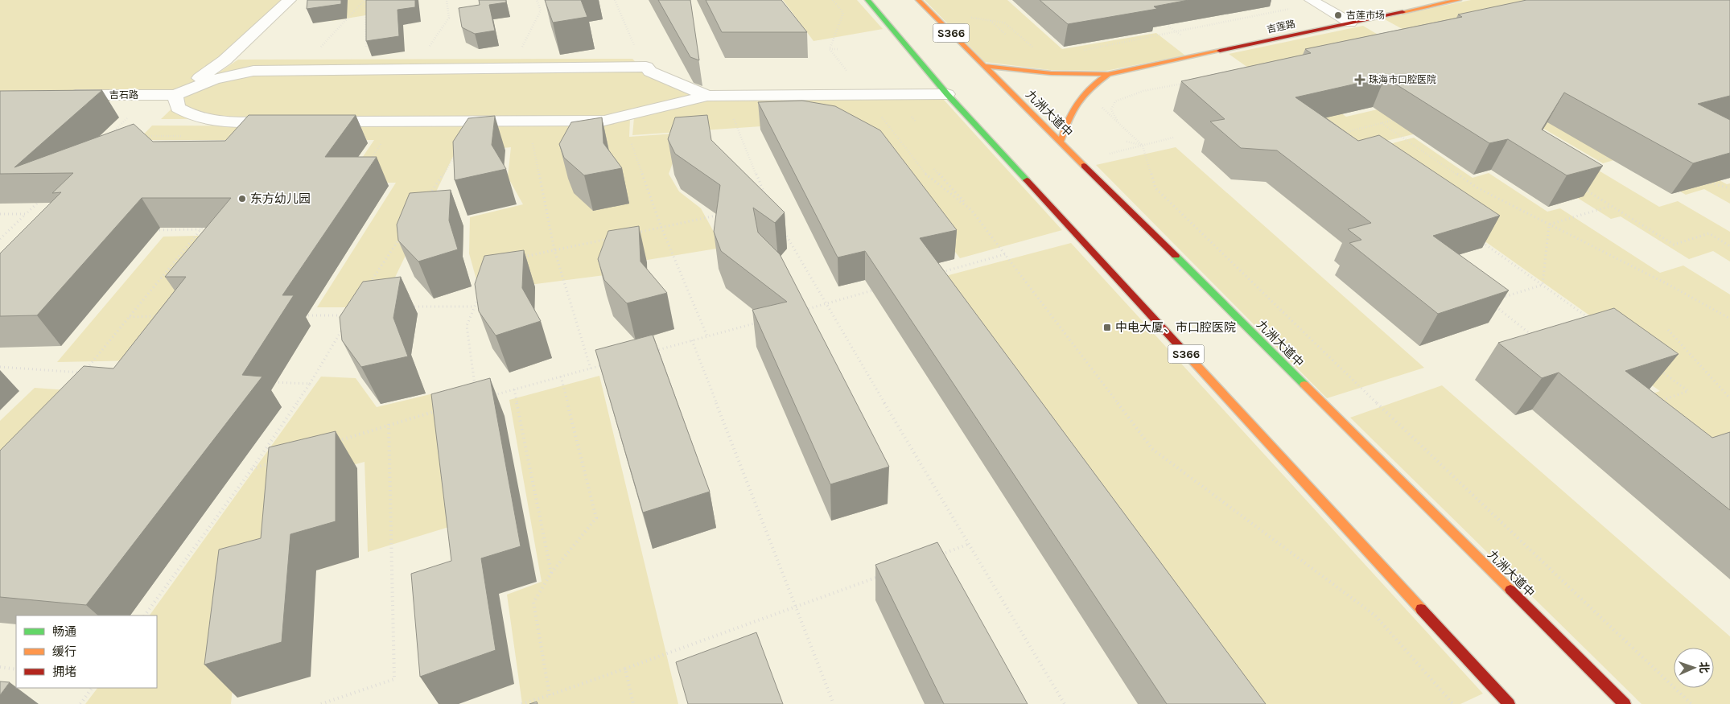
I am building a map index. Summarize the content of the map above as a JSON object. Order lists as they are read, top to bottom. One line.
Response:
{"streets":{"main road":["吉莲路","S366","九洲大道中"],"street":["吉石路"]},"places":{"other":["吉莲市场","东方幼儿园"],"health":["珠海市口腔医院"],"transit":["中电大厦、市口腔医院"]},"legend":["畅通","缓行","拥堵"],"north":"right"}
